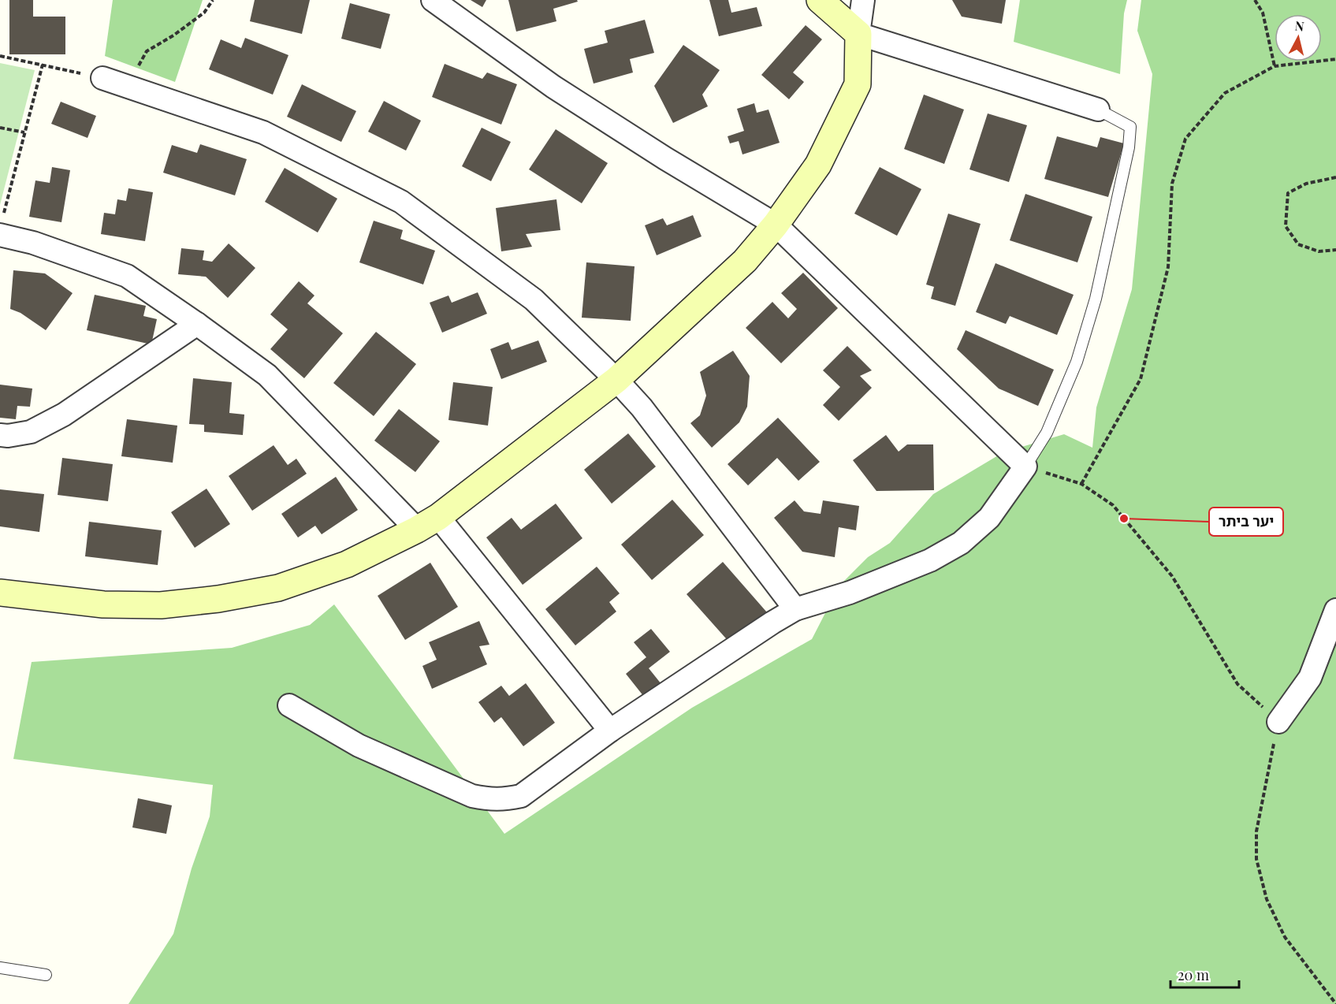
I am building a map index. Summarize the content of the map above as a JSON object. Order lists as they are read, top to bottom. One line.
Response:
{"places":["יער ביתר"],"scale_bar":"20 m","north":"top"}
